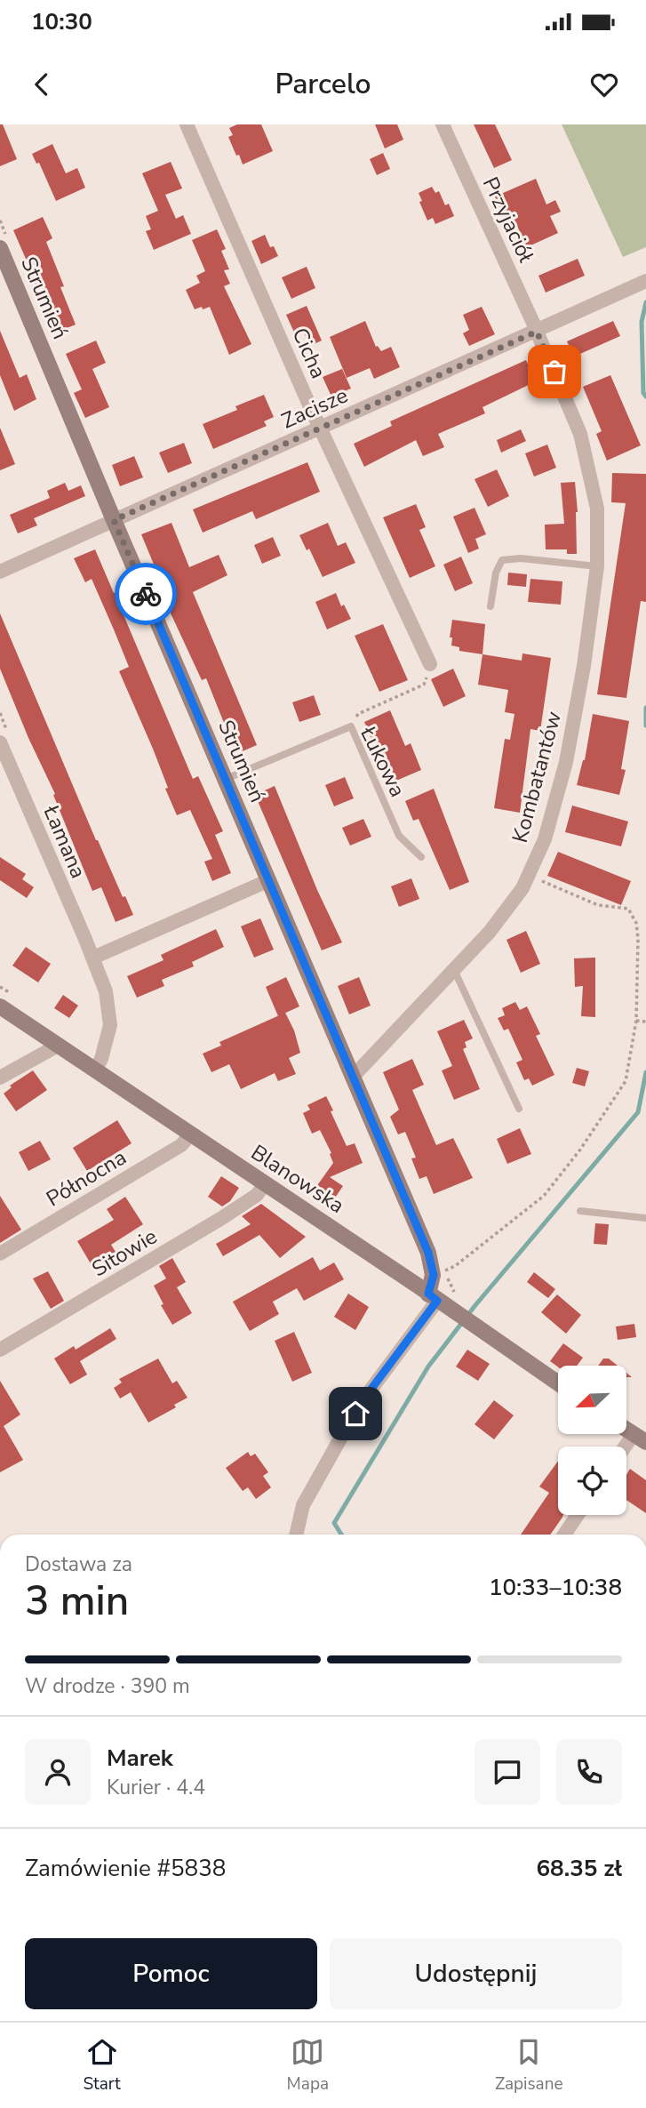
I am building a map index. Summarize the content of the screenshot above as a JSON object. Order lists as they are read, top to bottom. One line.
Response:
{"streets":{"street":["Przyjaciół","Strumień","Cicha","Zacisze","Kombatantów","Łamana","Północna","Blanowska","Sitowie"],"lane":["Łukowa"]},"crossings":[["Przyjaciół","Zacisze"],["Przyjaciół","Kombatantów"],["Strumień","Zacisze"],["Strumień","Łukowa"],["Strumień","Kombatantów"],["Cicha","Zacisze"],["Zacisze","Kombatantów"],["Łamana","Blanowska"],["Północna","Blanowska"],["Blanowska","Sitowie"]],"north":"bottom left","page":{"status":"10:30","header":"Parcelo","heading":["3 min","Dostawa za","10:33–10:38"],"panel":["Marek","Kurier · 4.4","Zamówienie #5838","68.35 zł"],"bar":"W drodze · 390 m","buttons":["Pomoc","Udostępnij"],"tabs":["Start","Mapa","Zapisane"]}}
